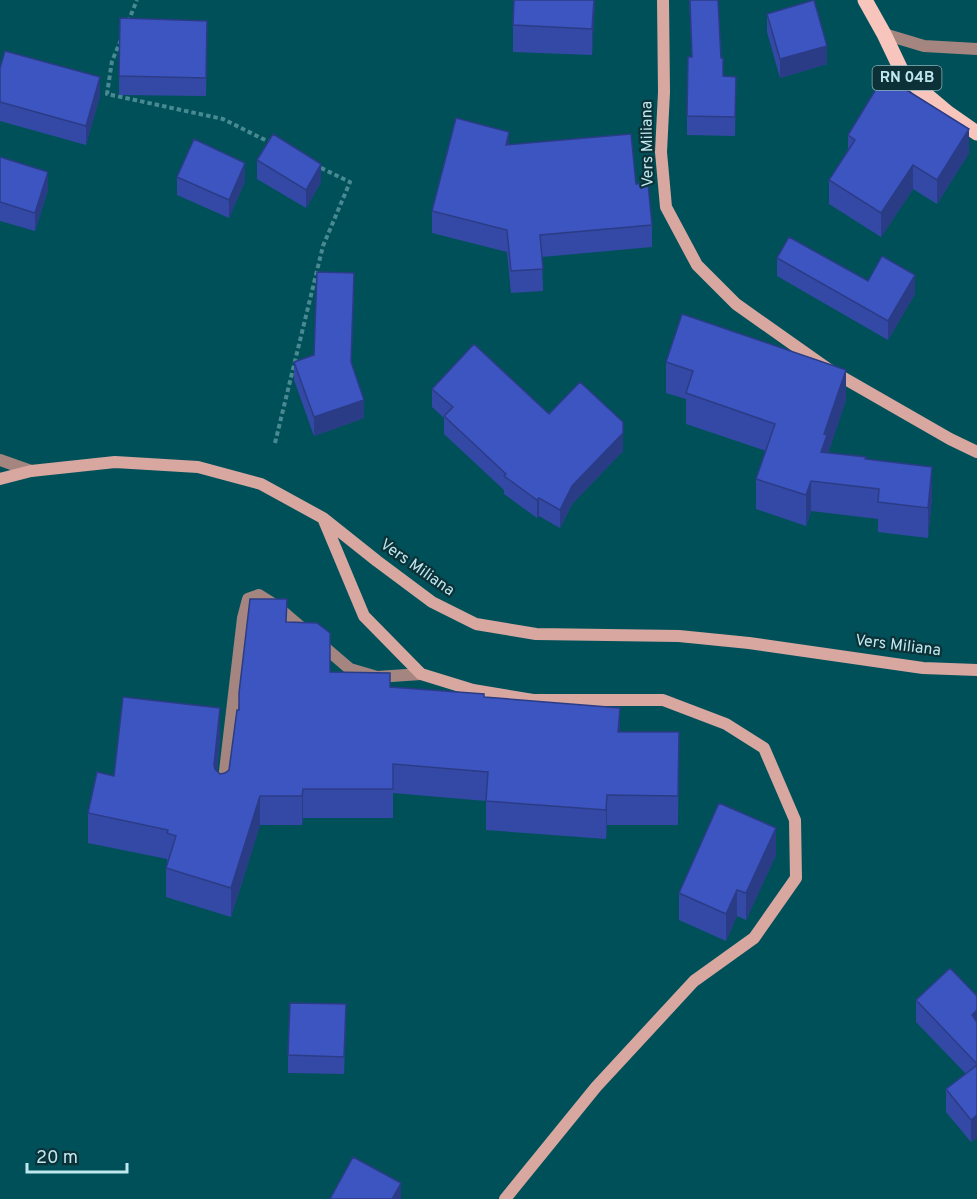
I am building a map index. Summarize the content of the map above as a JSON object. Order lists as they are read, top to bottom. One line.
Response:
{"streets":{"main road":["RN 04B","Vers Miliana"]},"scale_bar":"20 m"}
